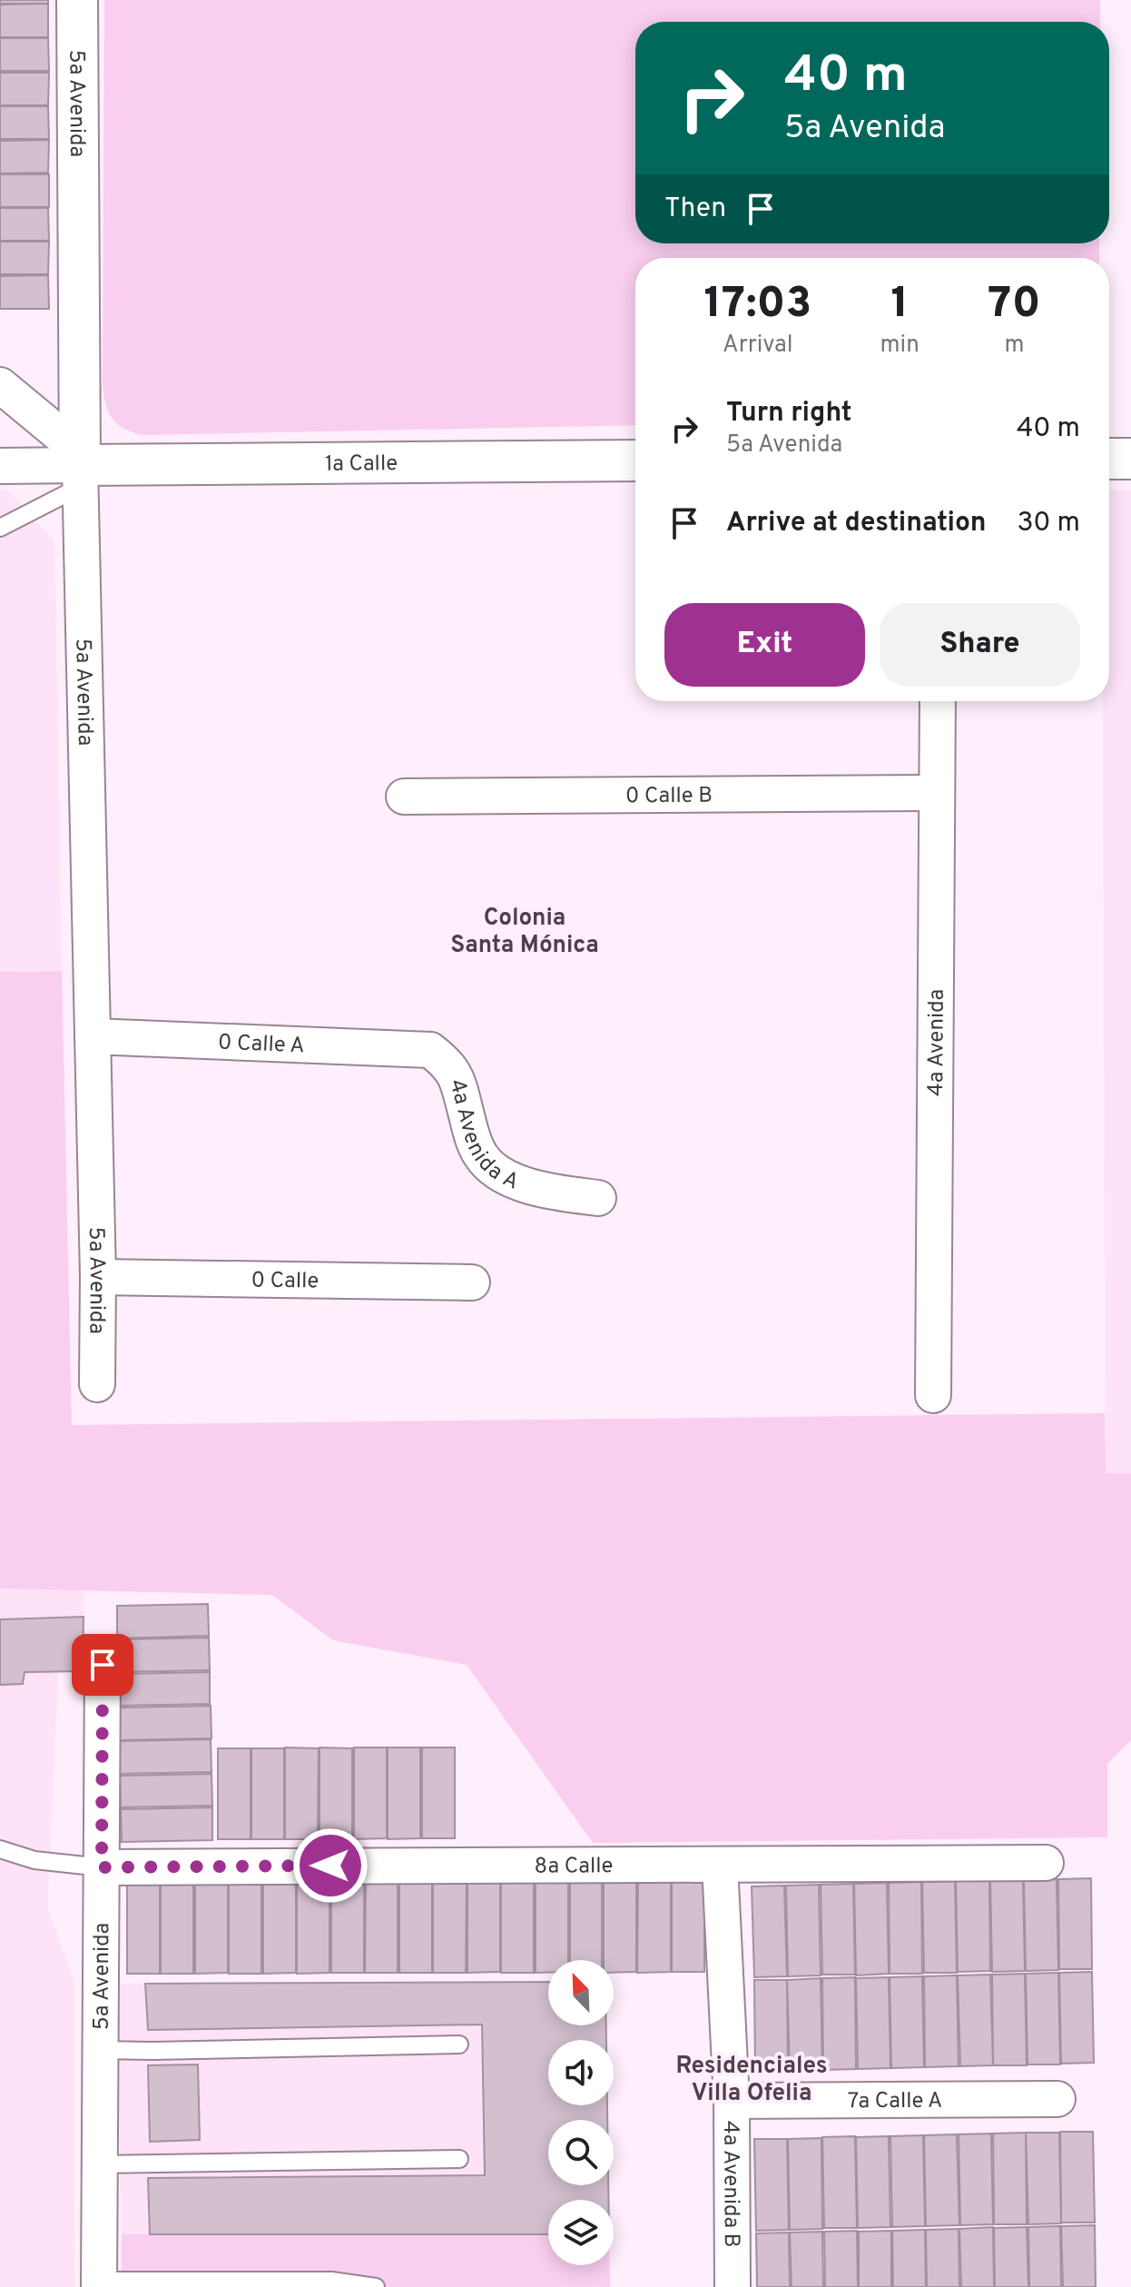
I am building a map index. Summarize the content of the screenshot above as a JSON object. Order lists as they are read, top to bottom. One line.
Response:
{"streets":{"street":["5a Avenida","1a Calle","0 Calle B","0 Calle A","4a Avenida","4a Avenida A","0 Calle","8a Calle","7a Calle A","4a Avenida B"]},"crossings":[["5a Avenida","1a Calle"],["5a Avenida","0 Calle A"],["5a Avenida","0 Calle"],["5a Avenida","8a Calle"],["0 Calle B","4a Avenida"],["0 Calle A","4a Avenida A"],["8a Calle","4a Avenida B"],["7a Calle A","4a Avenida B"]],"districts":["Colonia Santa Mónica","Residenciales Villa Ofelia"],"north":"top left","page":{"turn":["40 m","5a Avenida"],"then":"Then","eta":["17:03","Arrival","1","min","70","m"],"list":[{"name":"Turn right","note":"5a Avenida","value":"40 m"},{"name":"Arrive at destination","value":"30 m"}],"buttons":["Exit","Share"]}}
